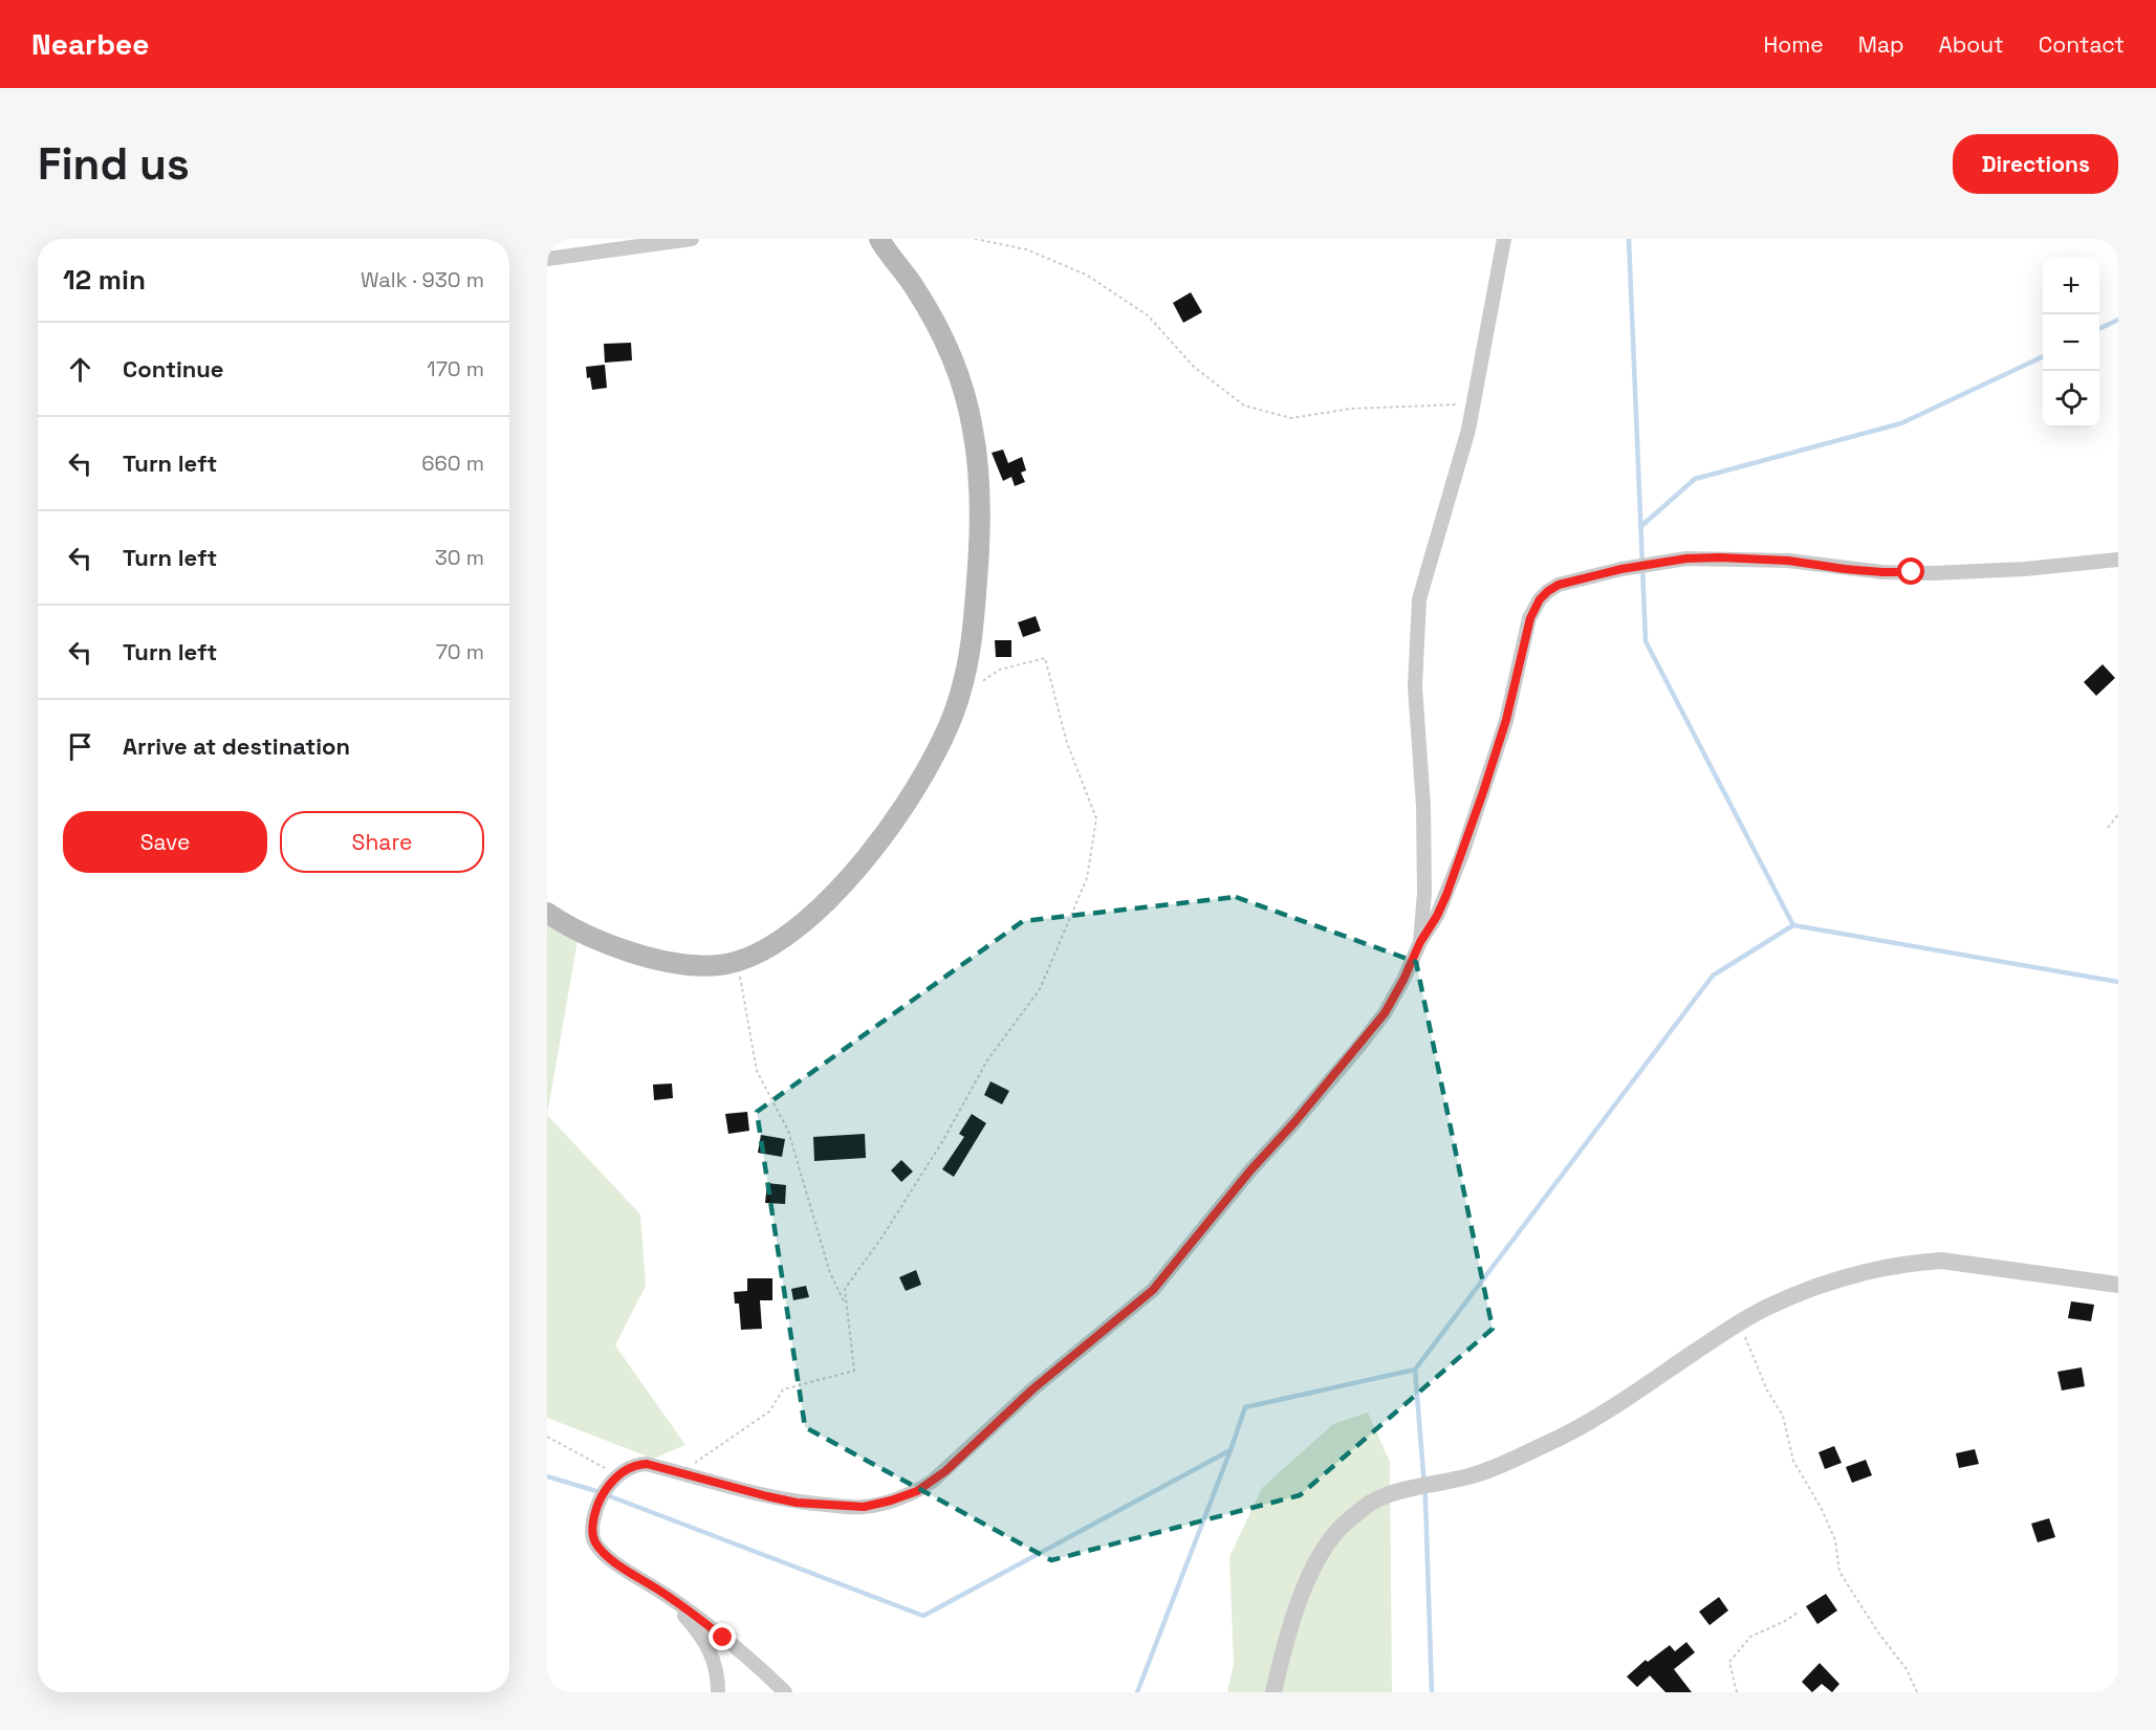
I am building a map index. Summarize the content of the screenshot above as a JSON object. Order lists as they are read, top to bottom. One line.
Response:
{"page":{"header":"Nearbee","nav":["Home","Map","About","Contact"],"buttons":["Directions",["Save","Share"]],"title":"Find us","heading":["12 min","Walk · 930 m"],"map_buttons":["+","−"],"list":[["Continue","170 m"],["Turn left","660 m"],["Turn left","30 m"],["Turn left","70 m"],"Arrive at destination"]}}
